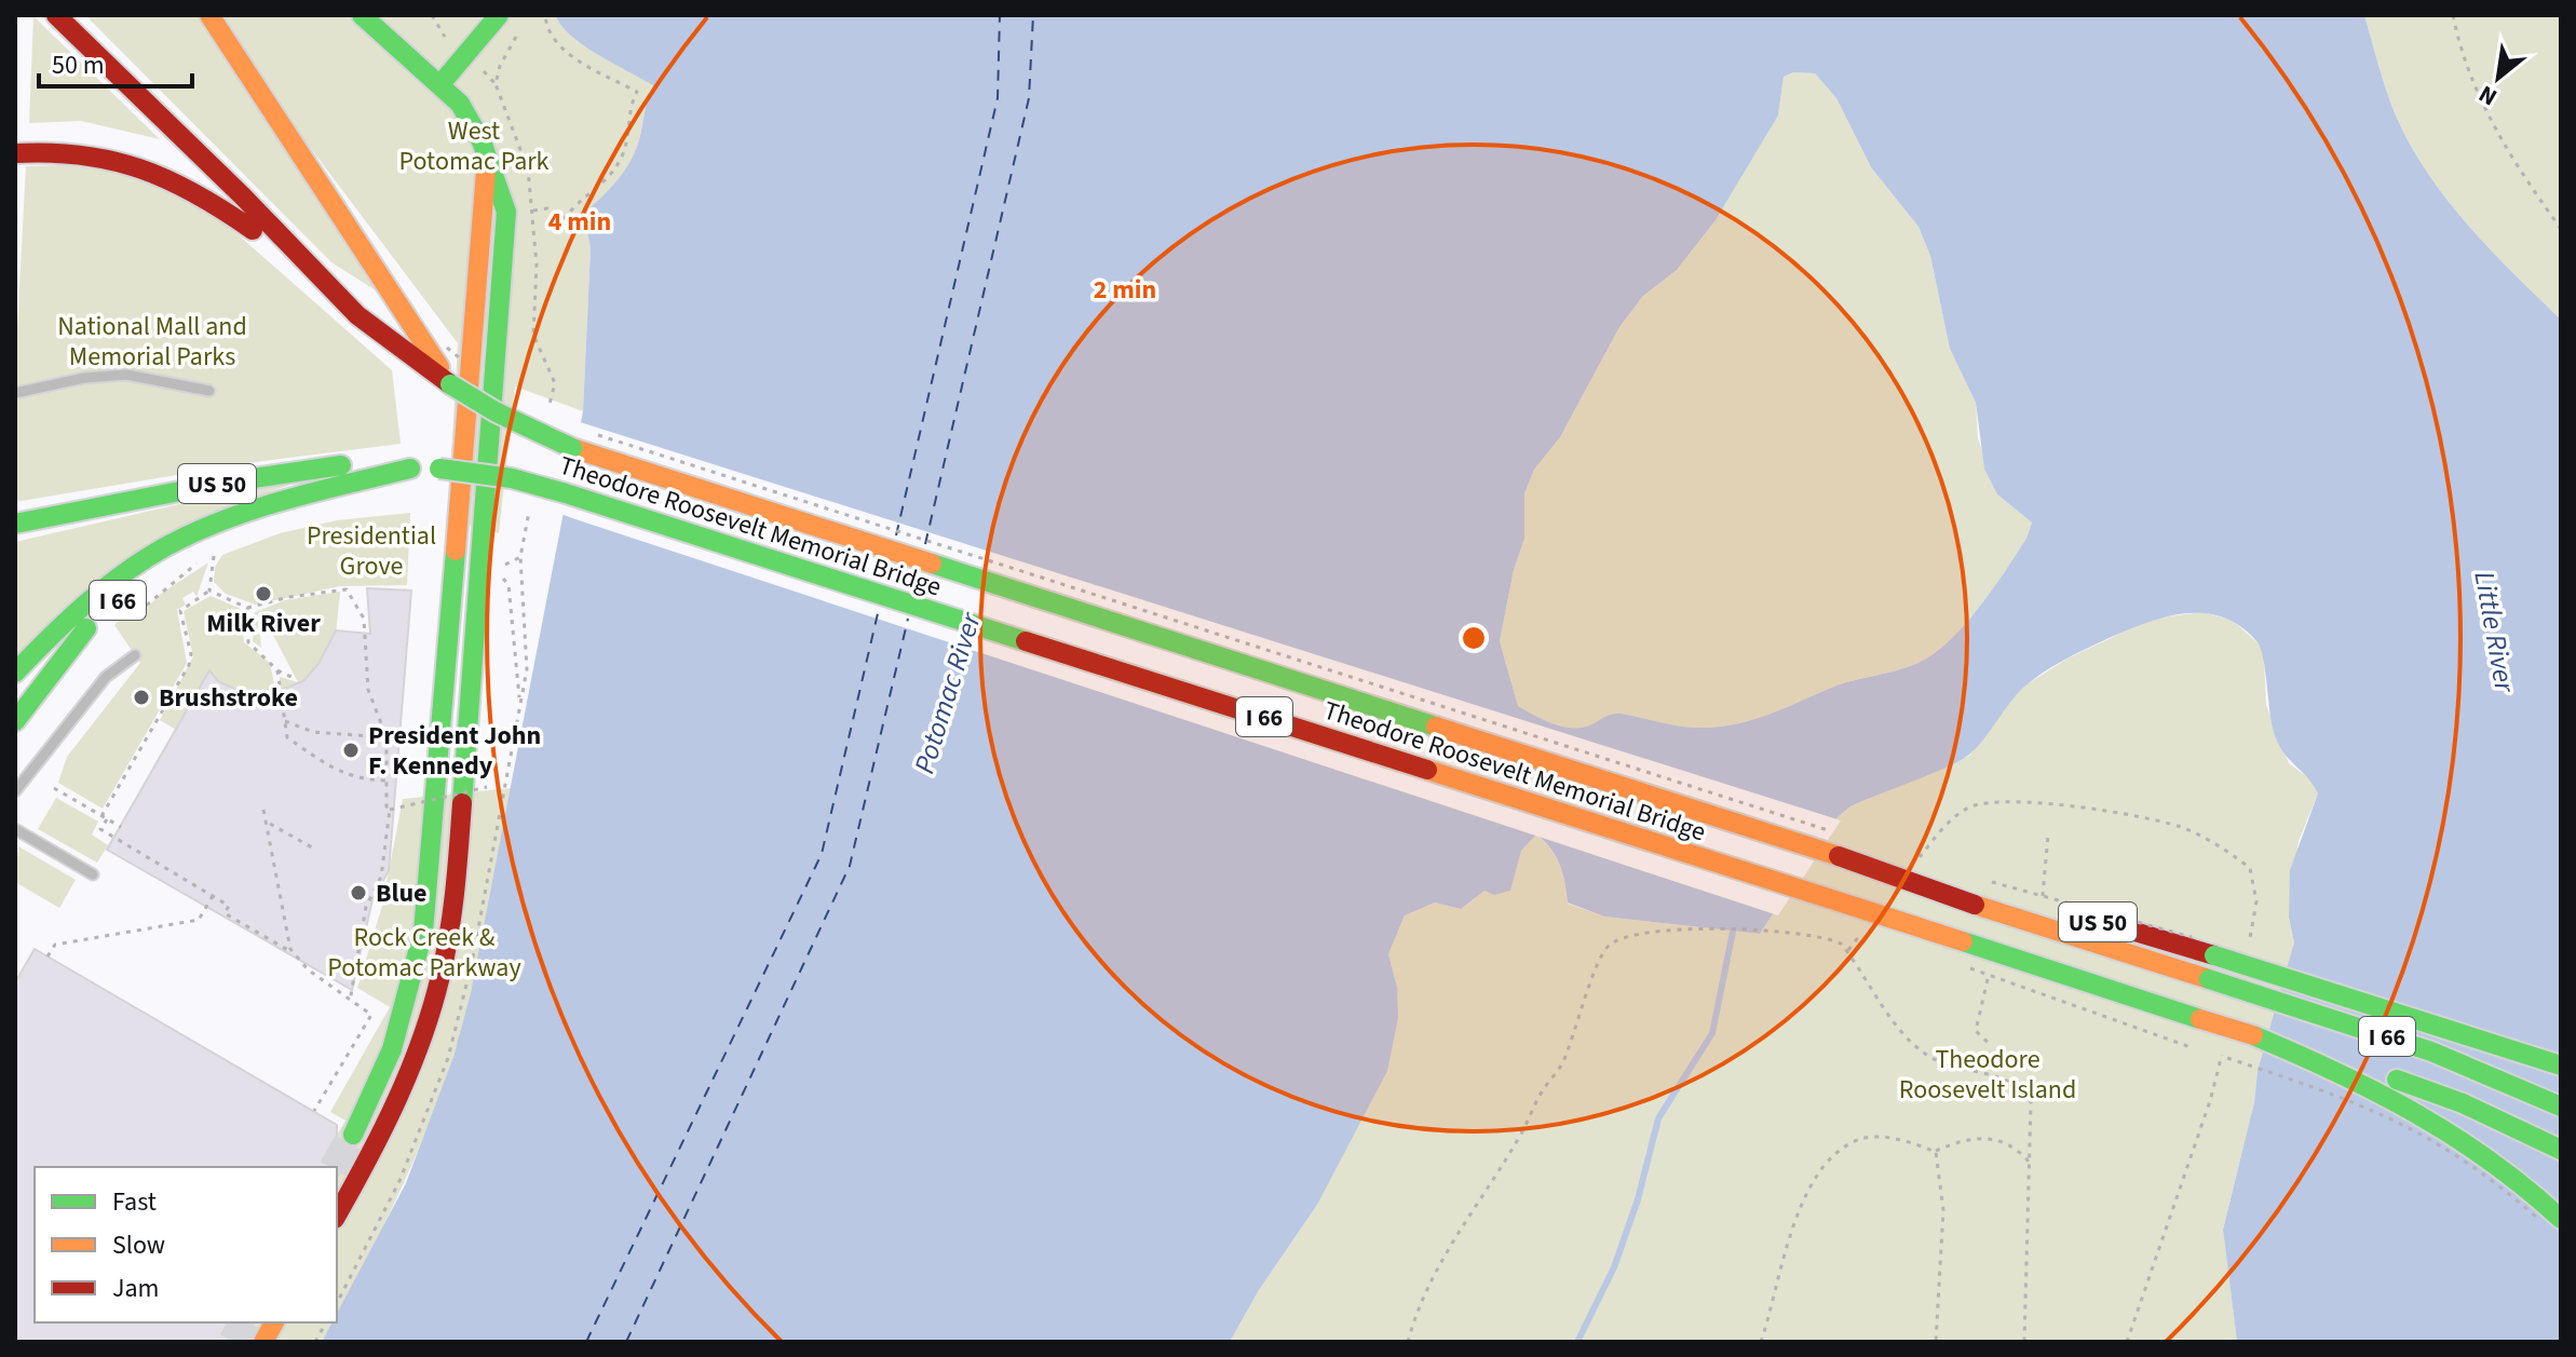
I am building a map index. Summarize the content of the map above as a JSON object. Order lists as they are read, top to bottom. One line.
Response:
{"streets":{"main road":["US 50","Theodore Roosevelt Memorial Bridge","I 66"]},"crossings":[["US 50","Theodore Roosevelt Memorial Bridge"],["US 50","I 66"],["Theodore Roosevelt Memorial Bridge","I 66"]],"water":["Little River","Potomac River"],"parks":["West Potomac Park","National Mall and Memorial Parks","Presidential Grove","Rock Creek & Potomac Parkway","Theodore Roosevelt Island"],"places":["Milk River","Brushstroke","President John F. Kennedy","Blue"],"legend":["Fast","Slow","Jam"],"scale_bar":"50 m","north":"bottom left","rings":["4 min","2 min"]}
